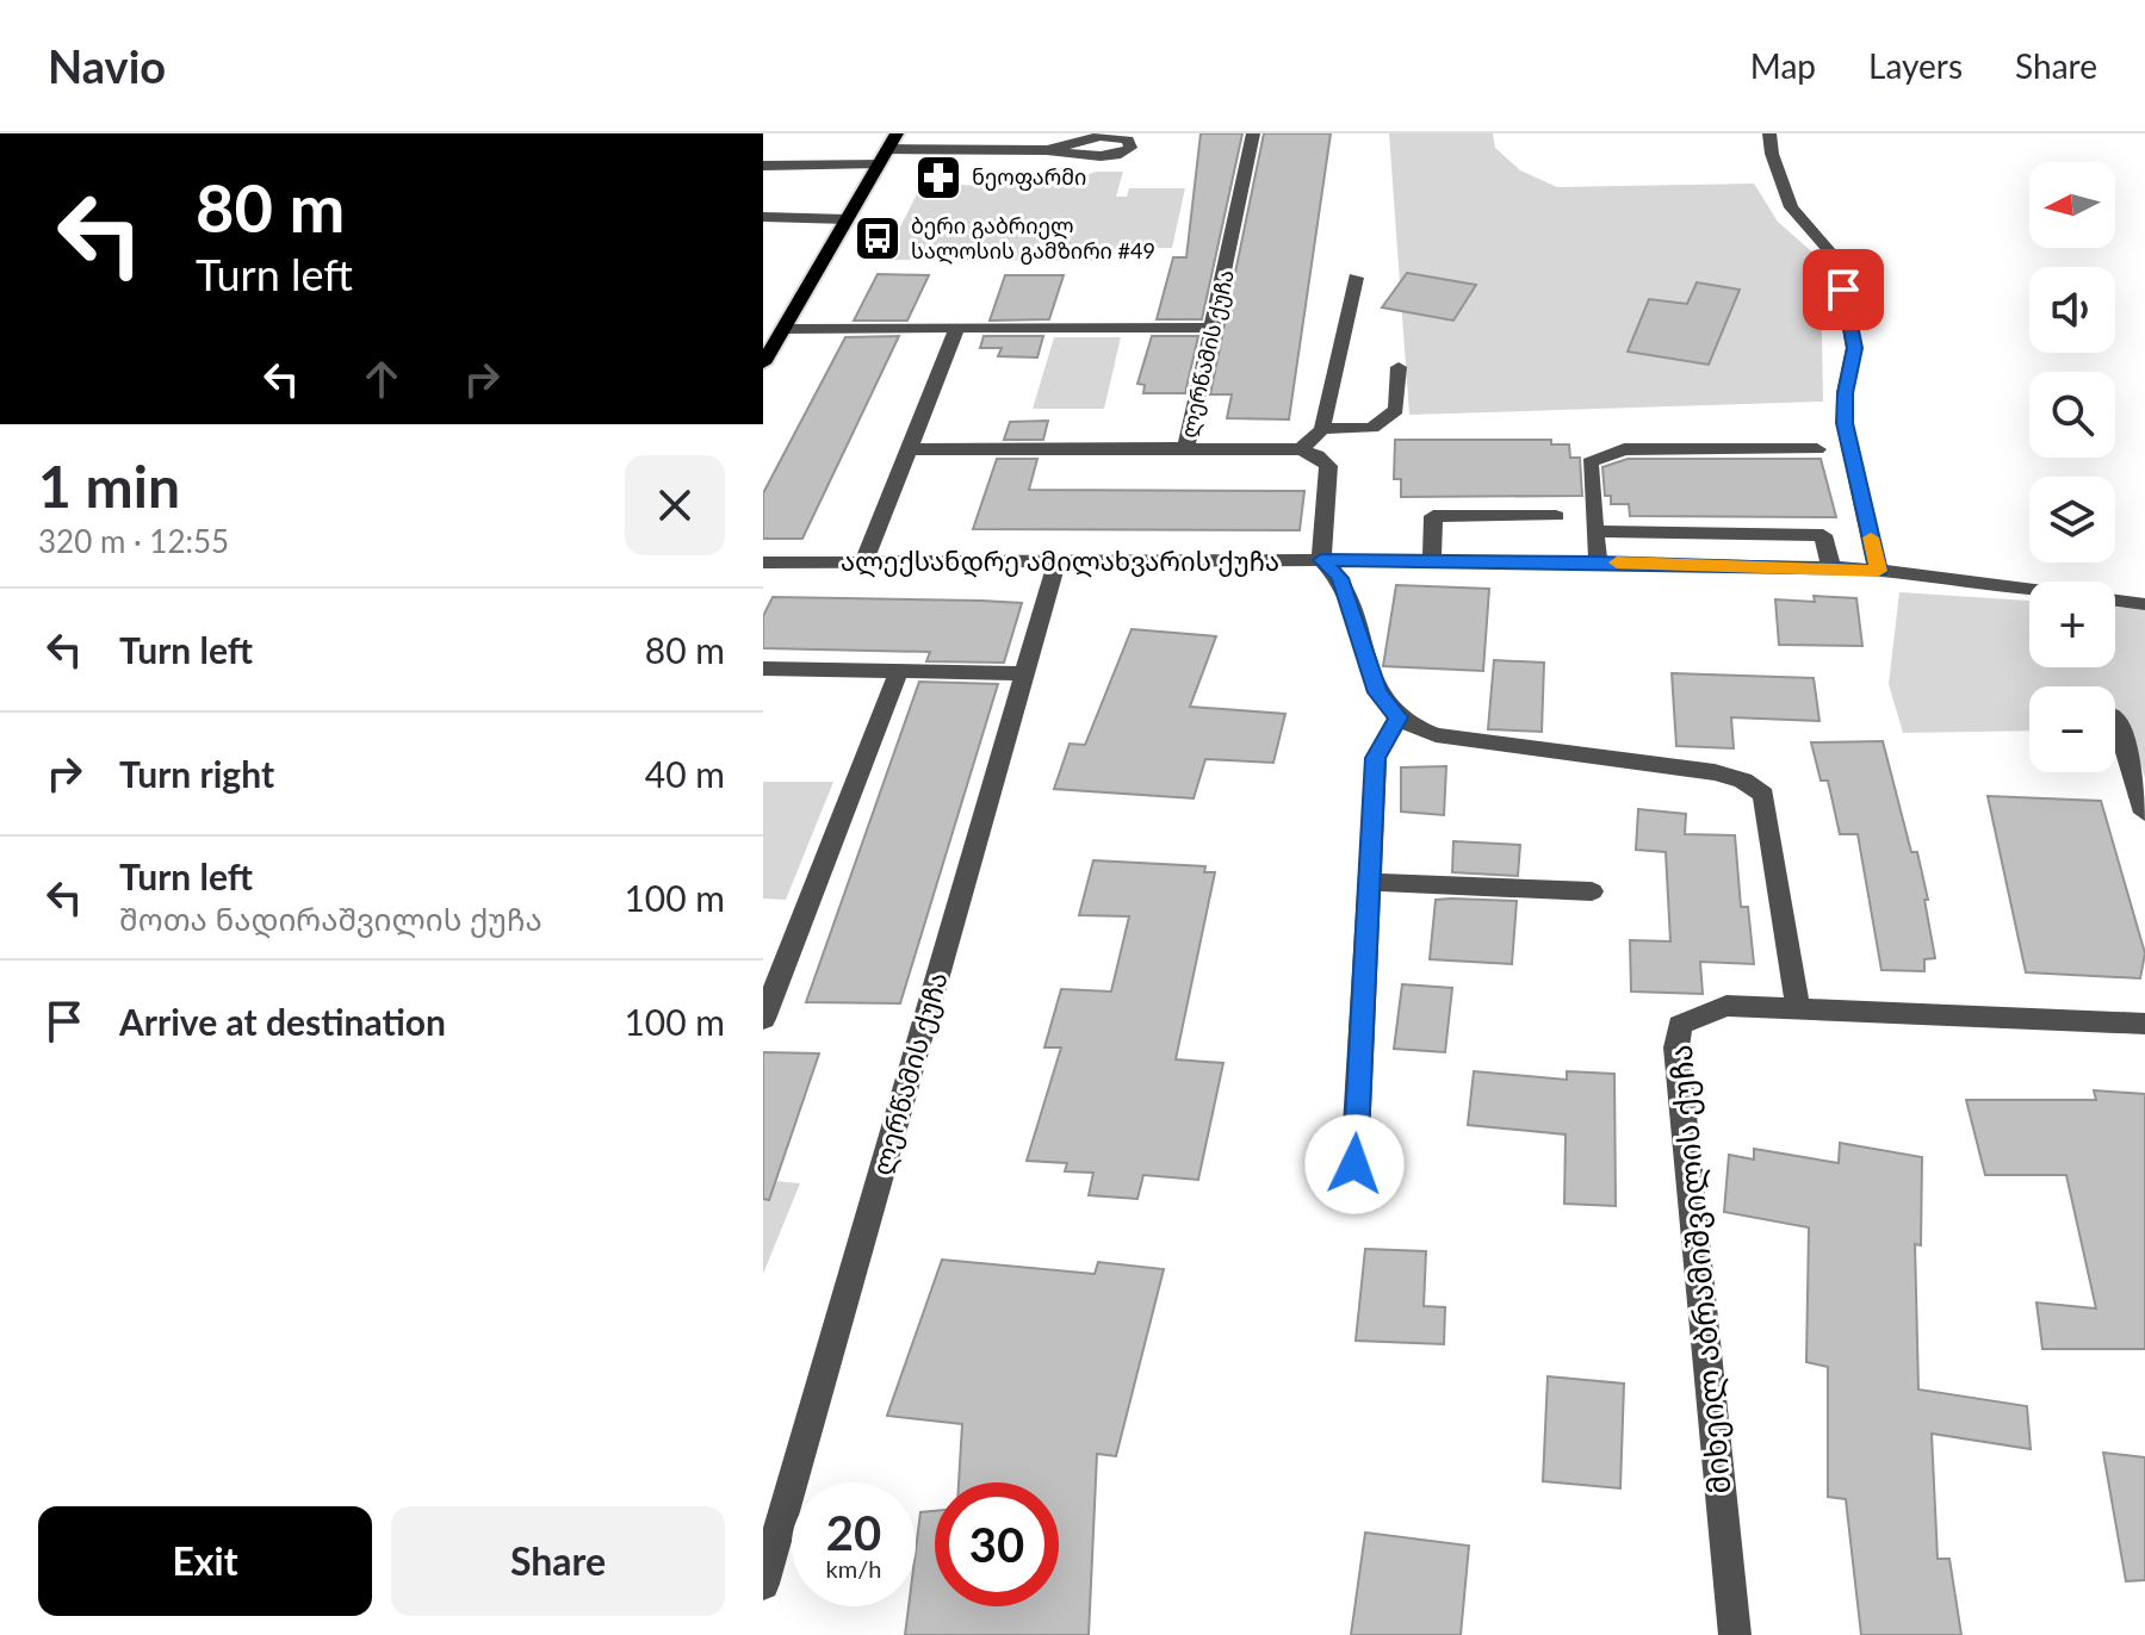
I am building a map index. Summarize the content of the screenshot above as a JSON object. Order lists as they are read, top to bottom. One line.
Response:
{"streets":{"street":["ლერწამის ქუჩა","ალექსანდრე ამილახვარის ქუჩა","მიხეილ აბრამიშვილის ქუჩა"]},"crossings":[["ლერწამის ქუჩა","ალექსანდრე ამილახვარის ქუჩა"]],"places":{"pharmacy":["ნეოფარმი"],"bus stop":["ბერი გაბრიელ სალოსის გამზირი #49"]},"north":"left","page":{"header":"Navio","nav":["Map","Layers","Share"],"turn":["80 m","Turn left"],"map_buttons":["+","−"],"heading":["1 min","320 m · 12:55"],"list":[{"name":"Turn left","value":"80 m"},{"name":"Turn right","value":"40 m"},{"name":"Turn left","note":"შოთა ნადირაშვილის ქუჩა","value":"100 m"},{"name":"Arrive at destination","value":"100 m"}],"speed":"20 km/h","limit":"30","buttons":["Exit","Share"]}}
